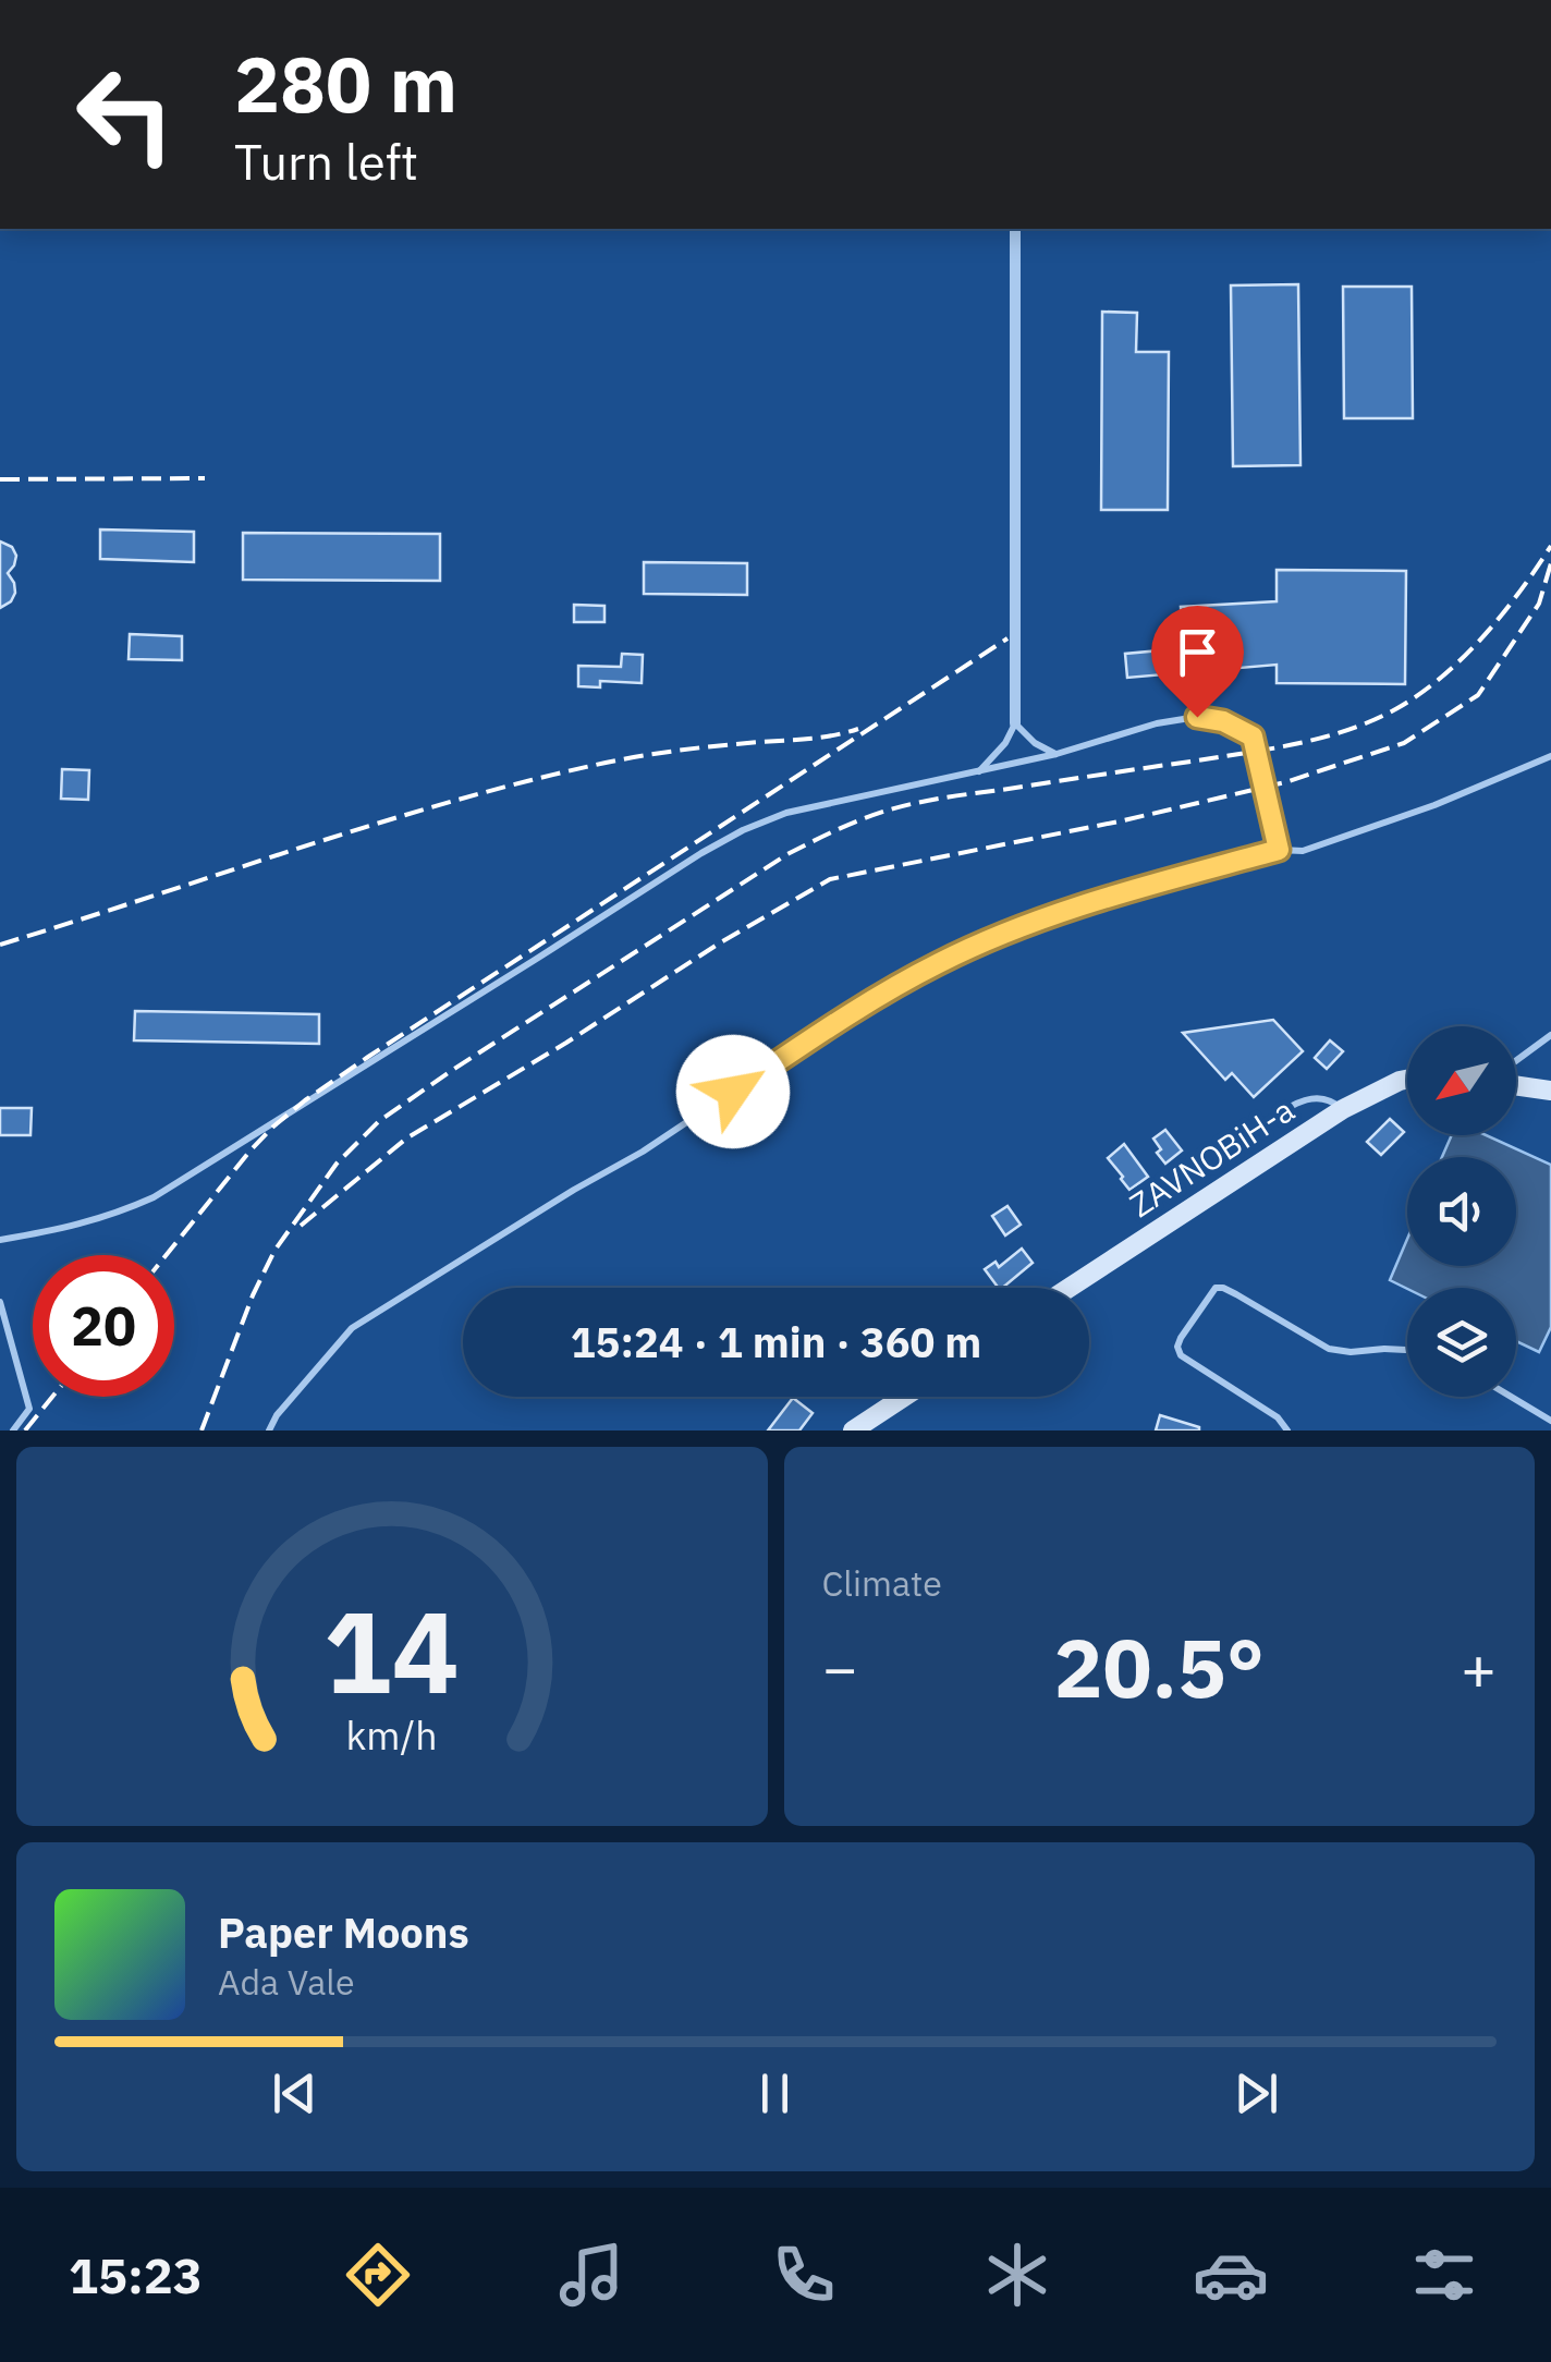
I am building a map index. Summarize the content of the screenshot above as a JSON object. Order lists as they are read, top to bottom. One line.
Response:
{"streets":{"main road":["ZAVNOBiH-a"]},"north":"bottom left","page":{"turn":["280 m","Turn left"],"limit":"20","trip":"15:24 · 1 min · 360 m","tile":"Climate","heat":["−","20.5°","+"],"song":["Paper Moons","Ada Vale"],"tabs":"15:23","gauge":["14","km/h"]}}
